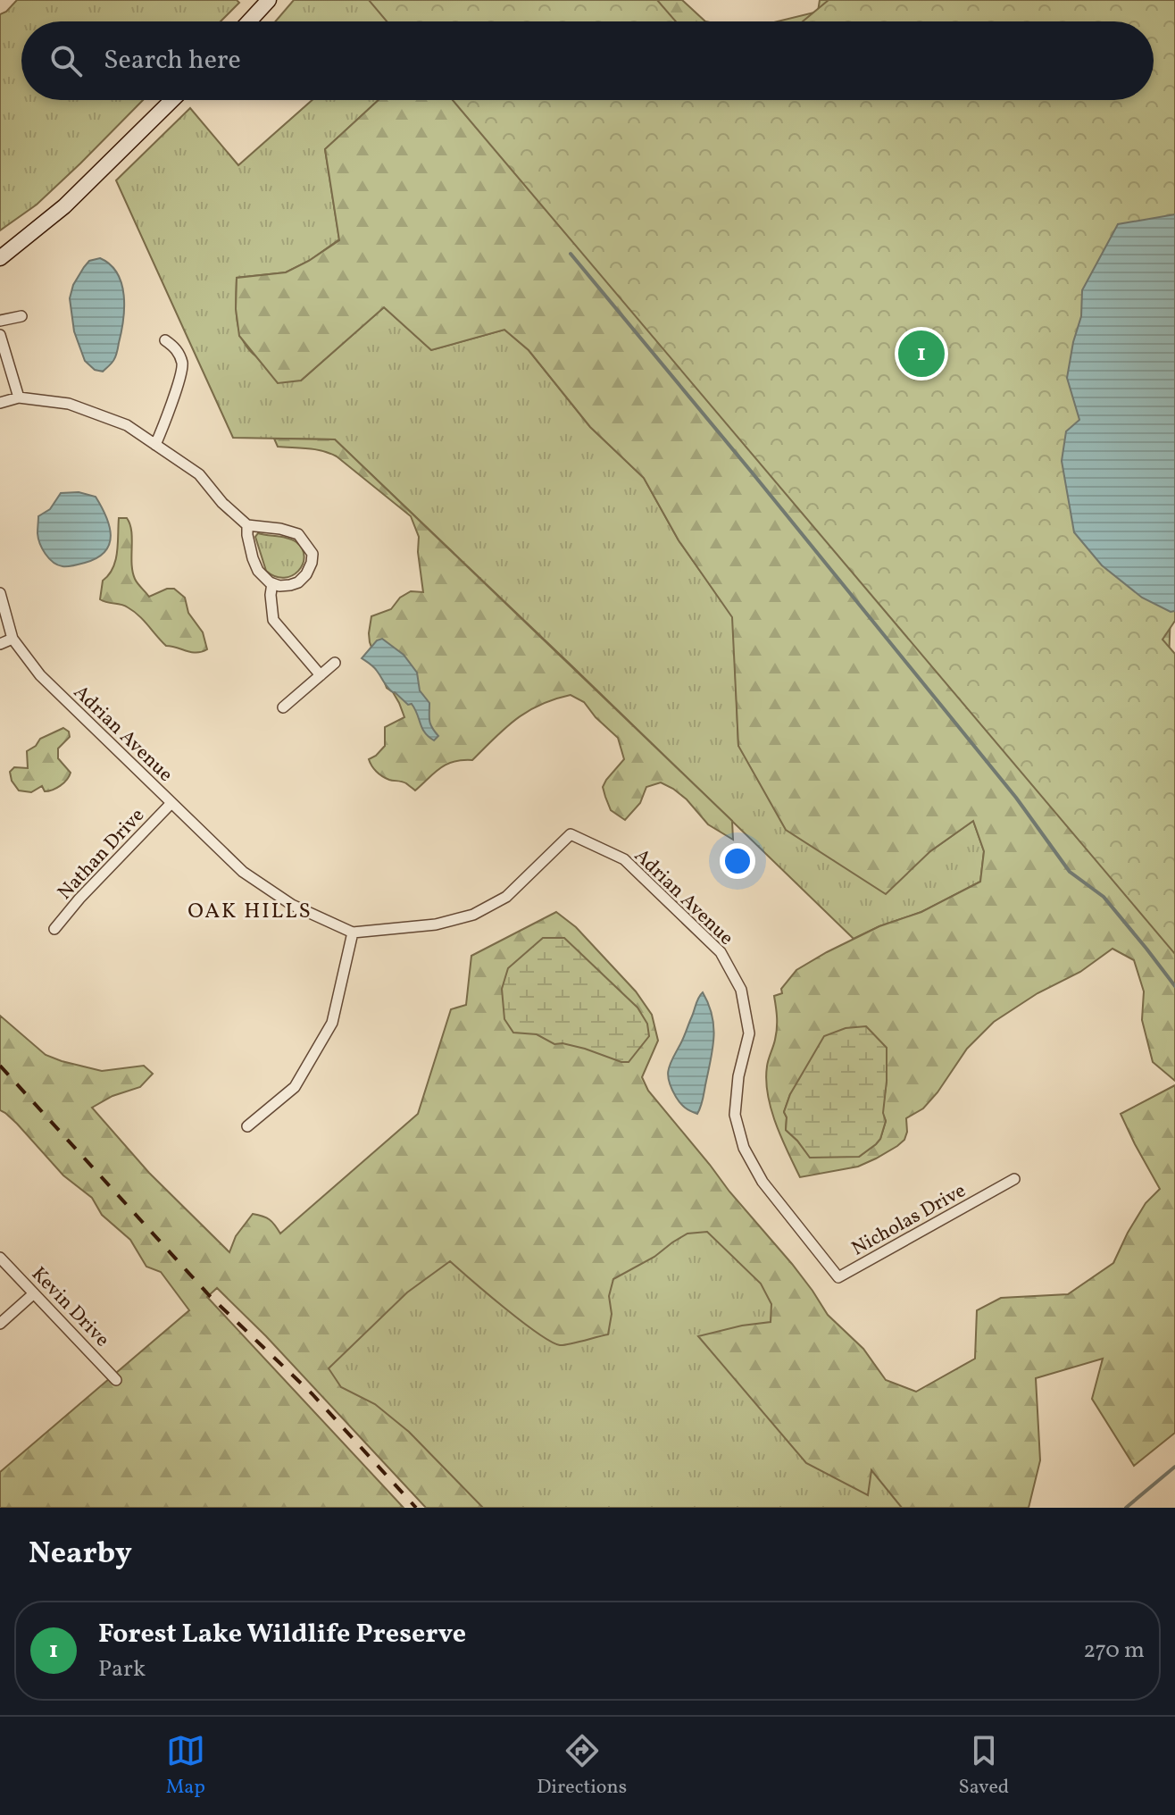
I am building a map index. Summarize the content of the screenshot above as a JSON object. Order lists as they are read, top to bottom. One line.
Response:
{"streets":{"street":["Adrian Avenue","Nathan Drive","Nicholas Drive","Kevin Drive"]},"crossings":[["Adrian Avenue","Nathan Drive"],["Adrian Avenue","Nicholas Drive"]],"districts":["OAK HILLS"],"page":{"search":"Search here","pins":"1","heading":"Nearby","list":[{"mark":"1","name":"Forest Lake Wildlife Preserve","note":"Park","value":"270 m"}],"nav":["Map","Directions","Saved"]}}
